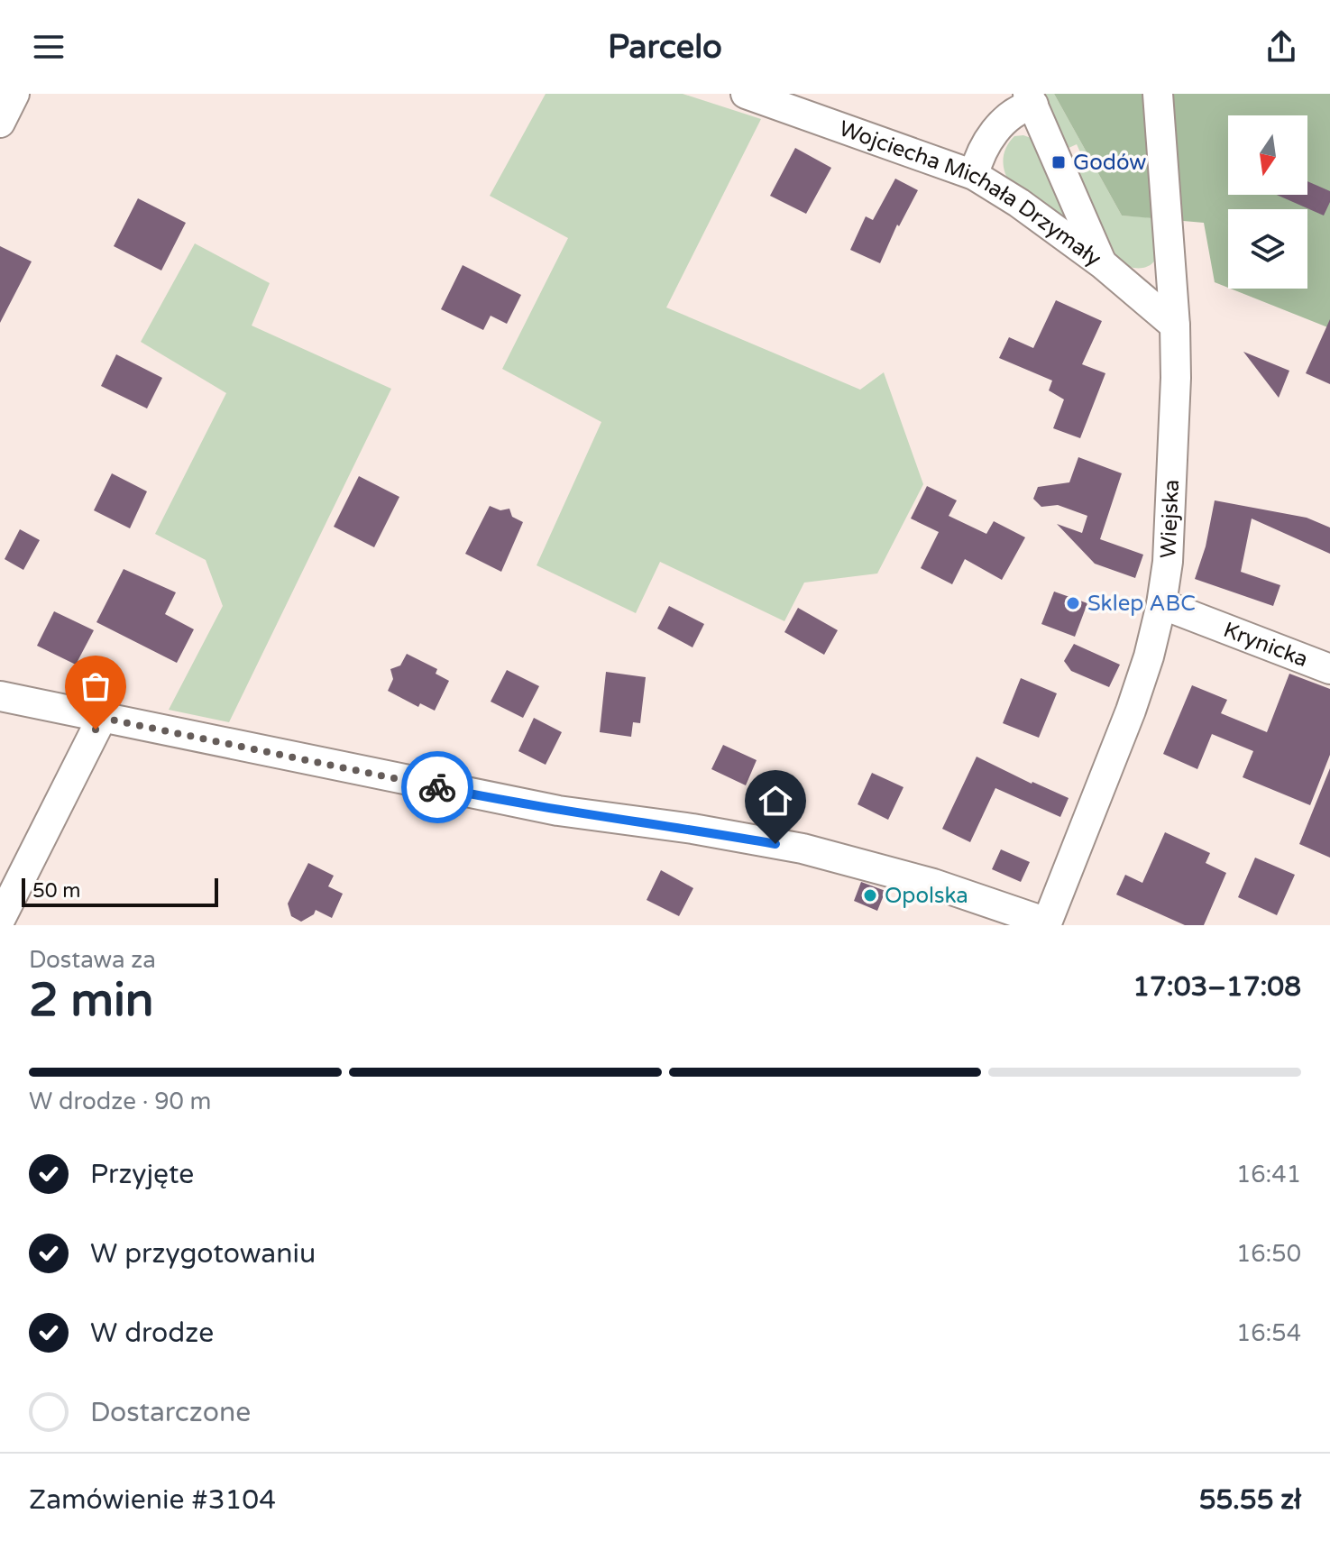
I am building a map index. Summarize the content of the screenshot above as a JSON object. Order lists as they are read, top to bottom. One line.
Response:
{"streets":{"street":["Wojciecha Michała Drzymały","Wiejska","Krynicka"]},"crossings":[["Wojciecha Michała Drzymały","Wiejska"],["Wiejska","Krynicka"]],"places":{"transit":["Godów"],"other":["Sklep ABC","Opolska"]},"scale_bar":"50 m","north":"bottom","page":{"header":"Parcelo","scale":"50 m","heading":["2 min","Dostawa za","17:03–17:08"],"panel":["Zamówienie #3104","55.55 zł"],"bar":"W drodze · 90 m","list":[["Przyjęte","16:41"],["W przygotowaniu","16:50"],["W drodze","16:54"],"Dostarczone"]}}
